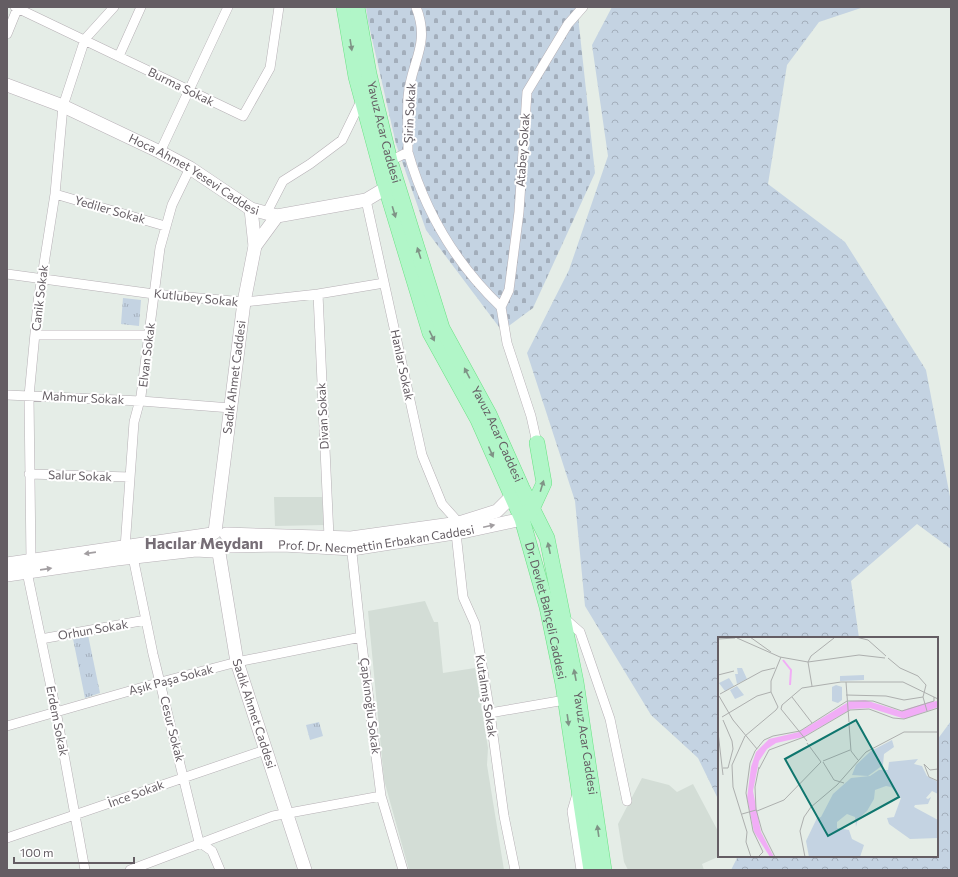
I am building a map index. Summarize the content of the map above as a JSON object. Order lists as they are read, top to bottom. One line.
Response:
{"streets":{"main road":["Yavuz Acar Caddesi","Hoca Ahmet Yesevi Caddesi","Sadık Ahmet Caddesi","Prof. Dr. Necmettin Erbakan Caddesi","Dr. Devlet Bahçeli Caddesi"],"street":["Burma Sokak","Şirin Sokak","Atabey Sokak","Yediler Sokak","Canik Sokak","Kutlubey Sokak","Elvan Sokak","Hanlar Sokak","Mahmur Sokak","Divan Sokak","Salur Sokak","Orhun Sokak","Aşık Paşa Sokak","Kutalmış Sokak","Çapkınoğlu Sokak","Erdem Sokak","Cesur Sokak","İnce Sokak"]},"crossings":[["Burma Sokak","Canik Sokak"],["Şirin Sokak","Yavuz Acar Caddesi"],["Yavuz Acar Caddesi","Hoca Ahmet Yesevi Caddesi"],["Yavuz Acar Caddesi","Prof. Dr. Necmettin Erbakan Caddesi"],["Yavuz Acar Caddesi","Dr. Devlet Bahçeli Caddesi"],["Hoca Ahmet Yesevi Caddesi","Canik Sokak"],["Hoca Ahmet Yesevi Caddesi","Elvan Sokak"],["Hoca Ahmet Yesevi Caddesi","Hanlar Sokak"],["Hoca Ahmet Yesevi Caddesi","Sadık Ahmet Caddesi"],["Yediler Sokak","Canik Sokak"],["Yediler Sokak","Elvan Sokak"],["Canik Sokak","Kutlubey Sokak"],["Canik Sokak","Mahmur Sokak"],["Canik Sokak","Salur Sokak"],["Canik Sokak","Prof. Dr. Necmettin Erbakan Caddesi"],["Canik Sokak","Erdem Sokak"],["Kutlubey Sokak","Elvan Sokak"],["Kutlubey Sokak","Hanlar Sokak"],["Kutlubey Sokak","Sadık Ahmet Caddesi"],["Kutlubey Sokak","Divan Sokak"],["Elvan Sokak","Mahmur Sokak"],["Elvan Sokak","Salur Sokak"],["Elvan Sokak","Prof. Dr. Necmettin Erbakan Caddesi"],["Elvan Sokak","Cesur Sokak"],["Hanlar Sokak","Prof. Dr. Necmettin Erbakan Caddesi"],["Hanlar Sokak","Kutalmış Sokak"],["Sadık Ahmet Caddesi","Mahmur Sokak"],["Sadık Ahmet Caddesi","Prof. Dr. Necmettin Erbakan Caddesi"],["Sadık Ahmet Caddesi","Aşık Paşa Sokak"],["Sadık Ahmet Caddesi","İnce Sokak"],["Divan Sokak","Prof. Dr. Necmettin Erbakan Caddesi"],["Prof. Dr. Necmettin Erbakan Caddesi","Dr. Devlet Bahçeli Caddesi"],["Prof. Dr. Necmettin Erbakan Caddesi","Kutalmış Sokak"],["Prof. Dr. Necmettin Erbakan Caddesi","Çapkınoğlu Sokak"],["Prof. Dr. Necmettin Erbakan Caddesi","Erdem Sokak"],["Prof. Dr. Necmettin Erbakan Caddesi","Cesur Sokak"],["Orhun Sokak","Erdem Sokak"],["Orhun Sokak","Cesur Sokak"],["Aşık Paşa Sokak","Çapkınoğlu Sokak"],["Aşık Paşa Sokak","Erdem Sokak"],["Aşık Paşa Sokak","Cesur Sokak"],["Erdem Sokak","İnce Sokak"],["Cesur Sokak","İnce Sokak"]],"districts":["Hacılar Meydanı"],"scale_bar":"100 m"}
